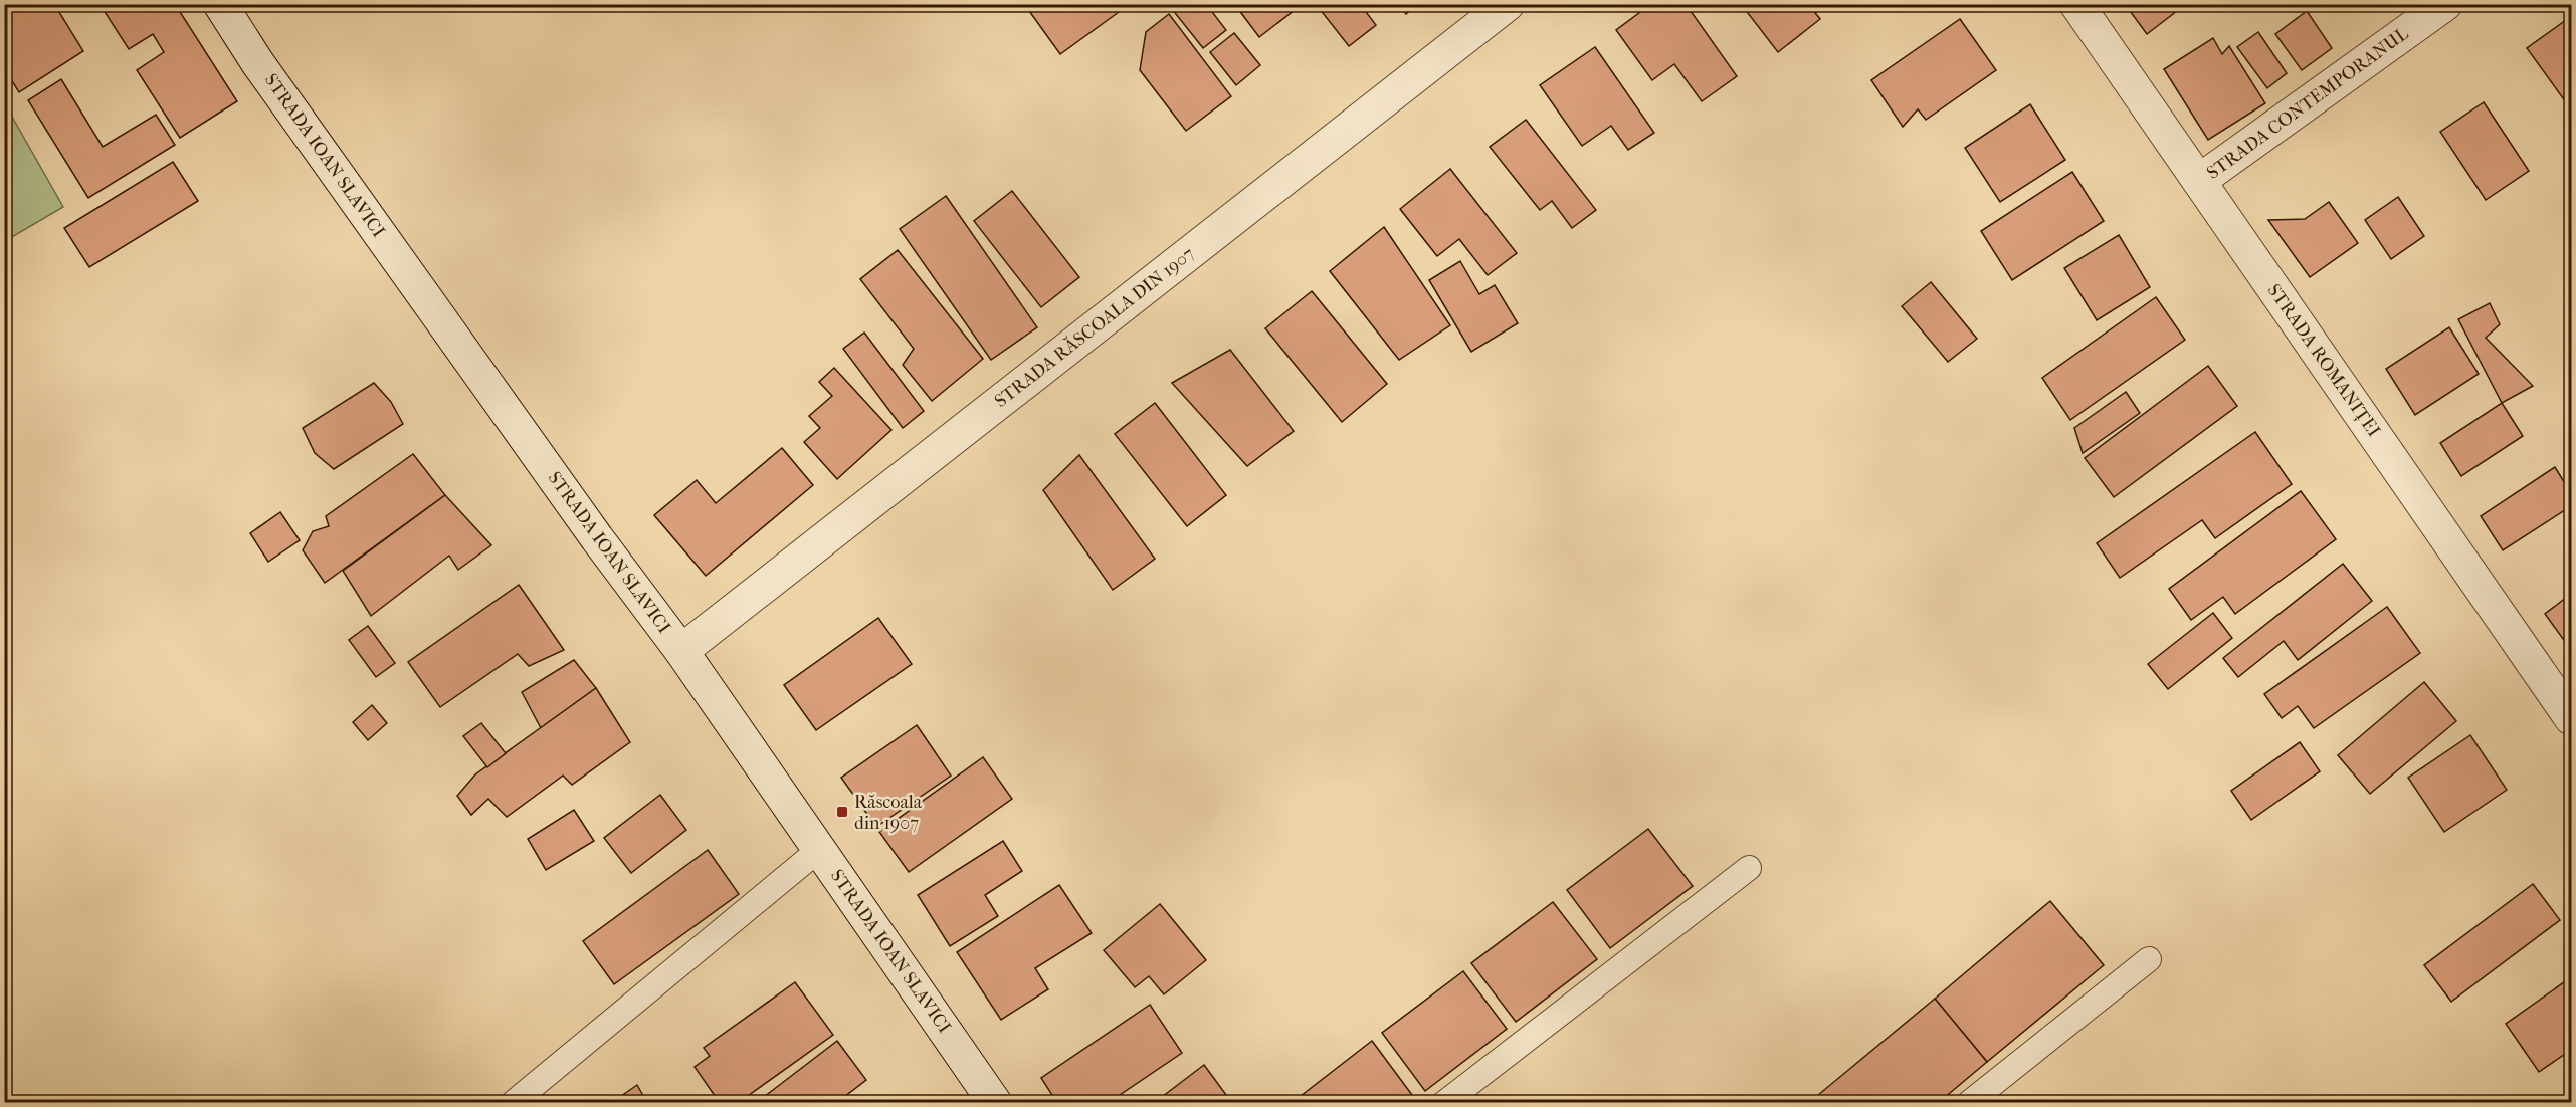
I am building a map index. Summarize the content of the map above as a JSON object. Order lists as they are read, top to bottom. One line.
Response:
{"streets":{"street":["STRADA CONTEMPORANUL","STRADA IOAN SLAVICI","STRADA RĂSCOALA DIN 1907","STRADA ROMANIȚEI"]},"crossings":[["STRADA CONTEMPORANUL","STRADA ROMANIȚEI"],["STRADA IOAN SLAVICI","STRADA RĂSCOALA DIN 1907"]],"places":{"transit":["Răscoala din 1907"]}}
